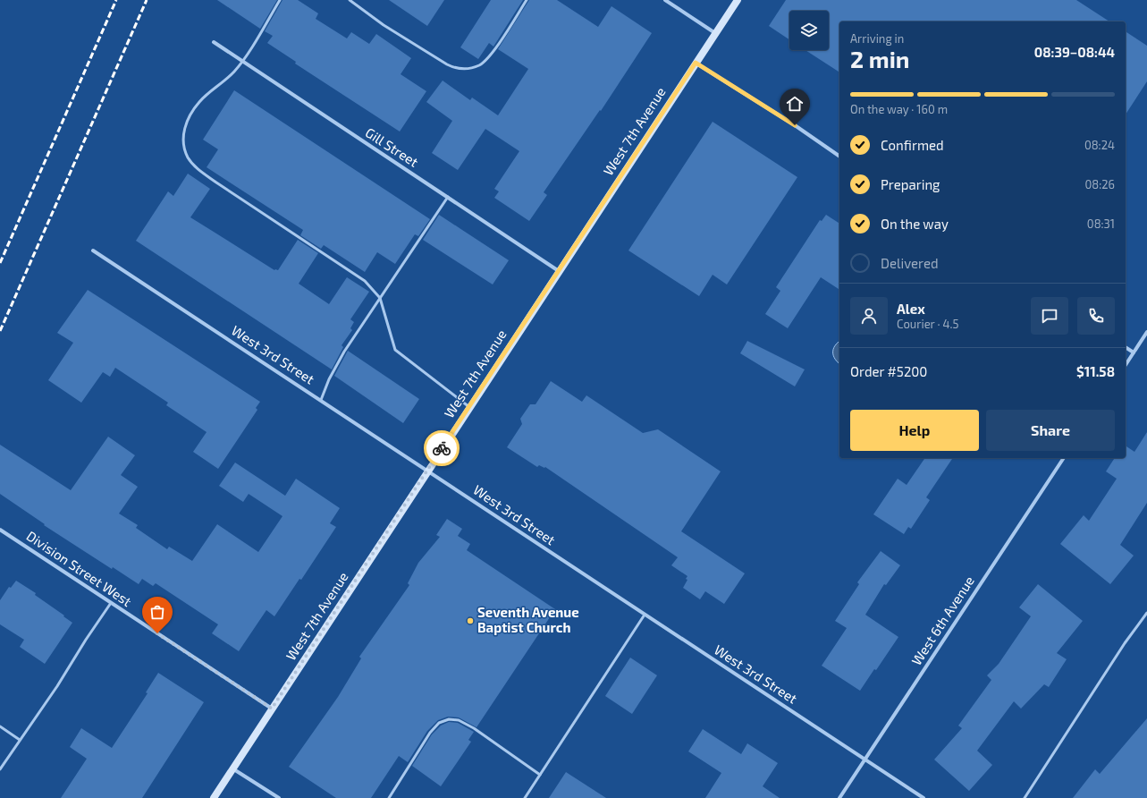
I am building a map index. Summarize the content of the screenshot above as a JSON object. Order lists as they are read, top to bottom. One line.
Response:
{"streets":{"street":["West 7th Avenue","Gill Street","West 3rd Street","Division Street West","West 6th Avenue"]},"crossings":[["West 7th Avenue","Gill Street"],["West 7th Avenue","West 3rd Street"],["West 7th Avenue","Division Street West"],["West 3rd Street","West 6th Avenue"]],"places":["Seventh Avenue Baptist Church"],"page":{"heading":["2 min","Arriving in","08:39–08:44"],"panel":["Alex","Courier · 4.5","Order #5200","$11.58"],"bar":"On the way · 160 m","list":[["Confirmed","08:24"],["Preparing","08:26"],["On the way","08:31"],"Delivered"],"buttons":["Help","Share"]}}
